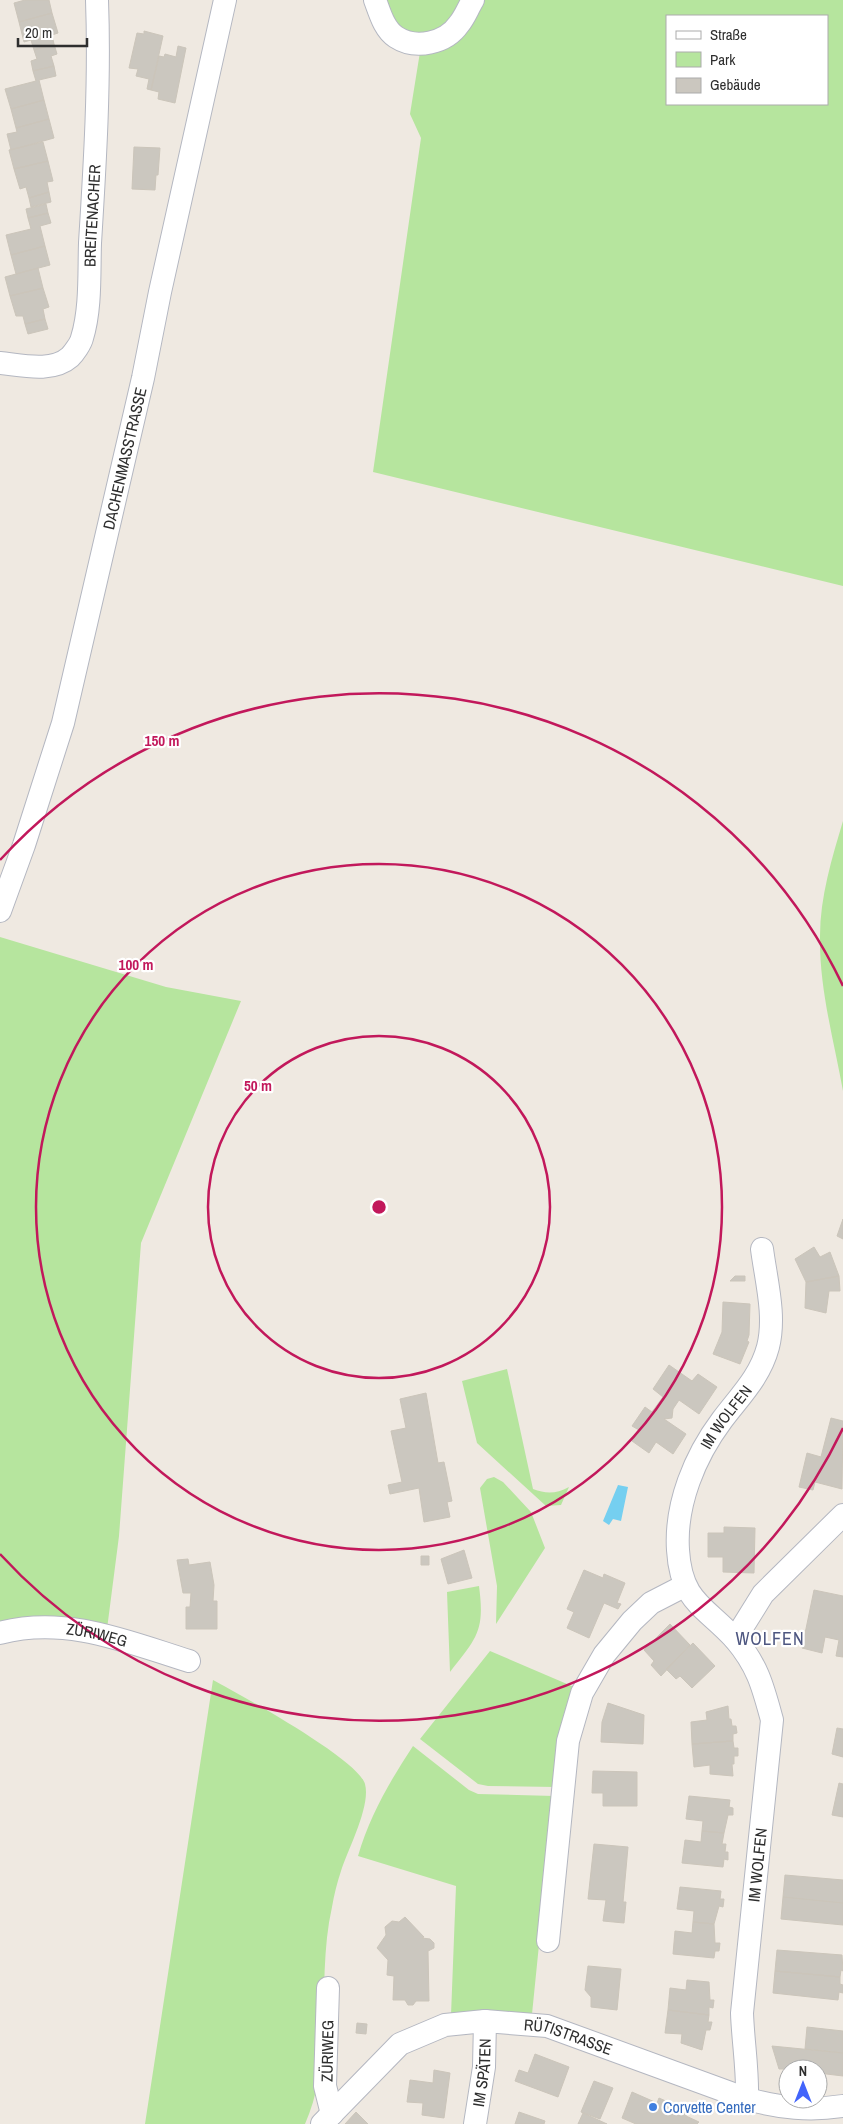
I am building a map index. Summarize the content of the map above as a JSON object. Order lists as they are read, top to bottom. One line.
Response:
{"streets":{"street":["BREITENACHER","DACHENMASSTRASSE","IM WOLFEN","ZÜRIWEG","RÜTISTRASSE","IM SPÄTEN"]},"crossings":[["IM WOLFEN","RÜTISTRASSE"],["ZÜRIWEG","RÜTISTRASSE"],["RÜTISTRASSE","IM SPÄTEN"]],"districts":["WOLFEN"],"places":["Corvette Center"],"legend":["Straße","Park","Gebäude"],"scale_bar":"20 m","north":"top","rings":["150 m","100 m","50 m"]}
